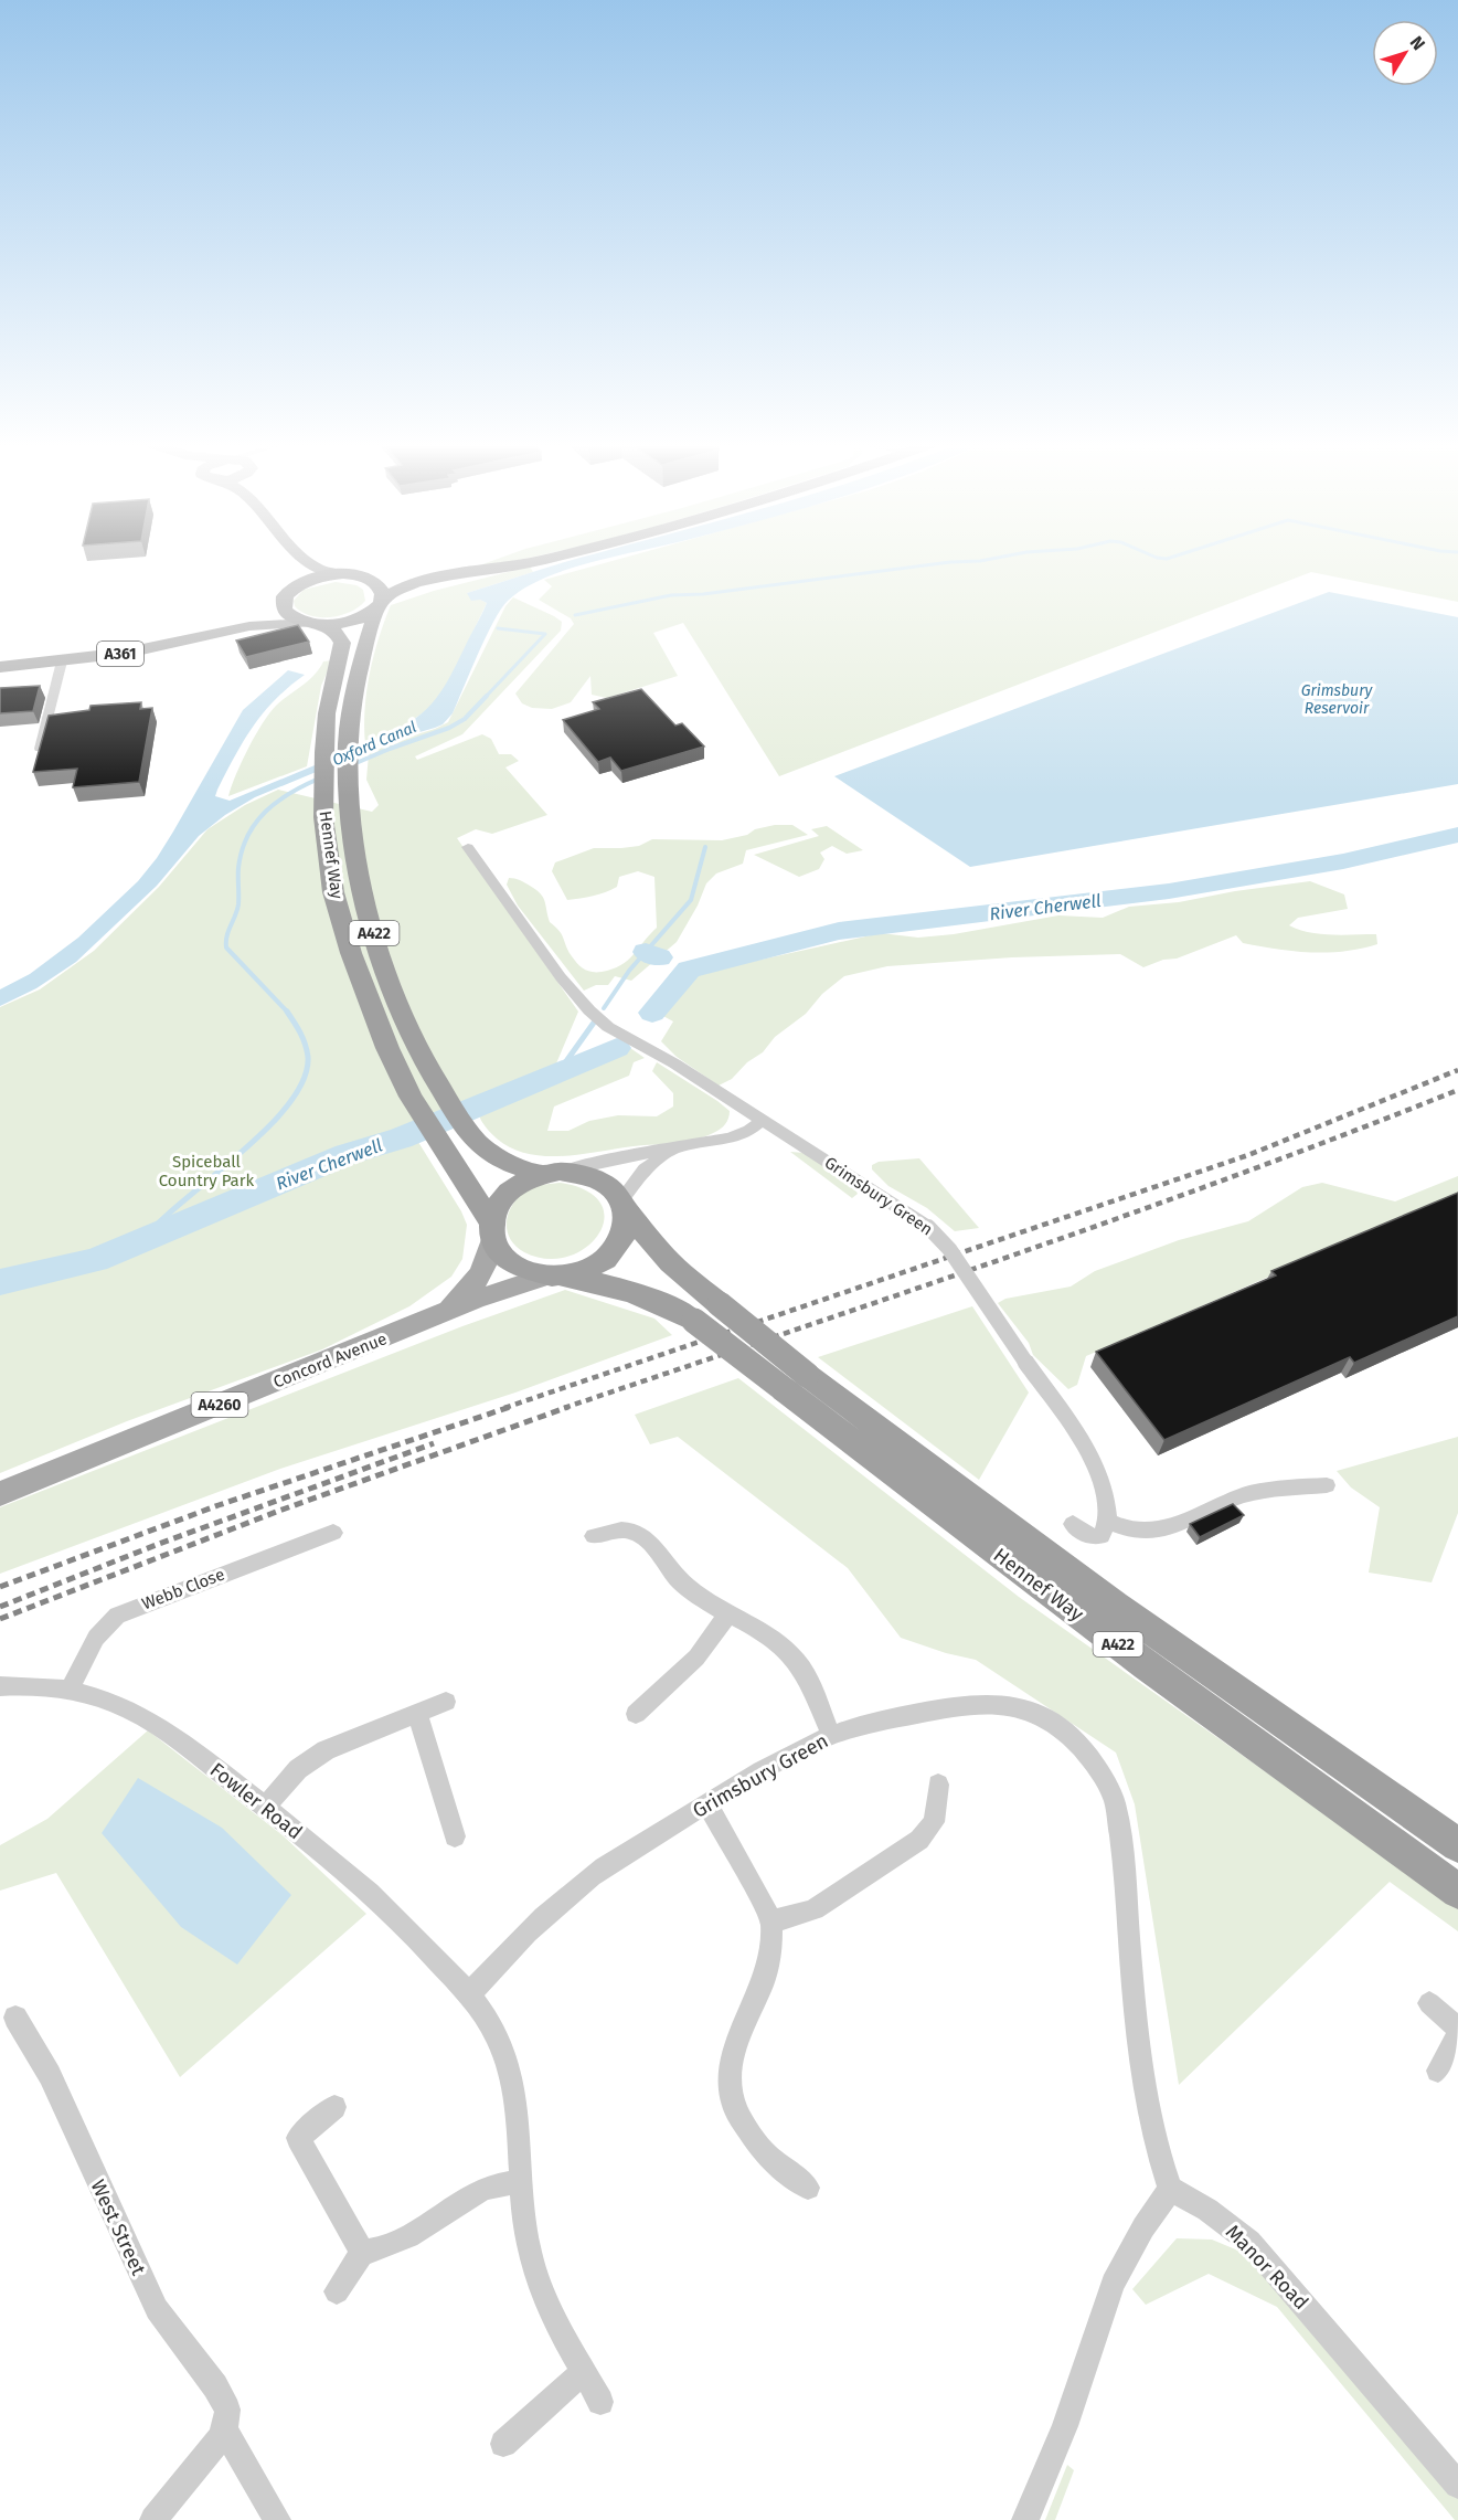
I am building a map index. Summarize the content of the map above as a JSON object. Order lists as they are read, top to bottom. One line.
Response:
{"streets":{"highway":["Hennef Way","A422"],"main road":["A361","Concord Avenue","A4260"],"street":["Grimsbury Green","Webb Close","Fowler Road","West Street","Manor Road"]},"crossings":[["A361","Hennef Way"],["Hennef Way","A422"],["Hennef Way","Concord Avenue"],["A422","Concord Avenue"],["Grimsbury Green","Fowler Road"],["Grimsbury Green","Manor Road"],["Webb Close","Fowler Road"]],"water":["Grimsbury Reservoir","Oxford Canal","River Cherwell"],"parks":["Spiceball Country Park"],"north":"top right"}
